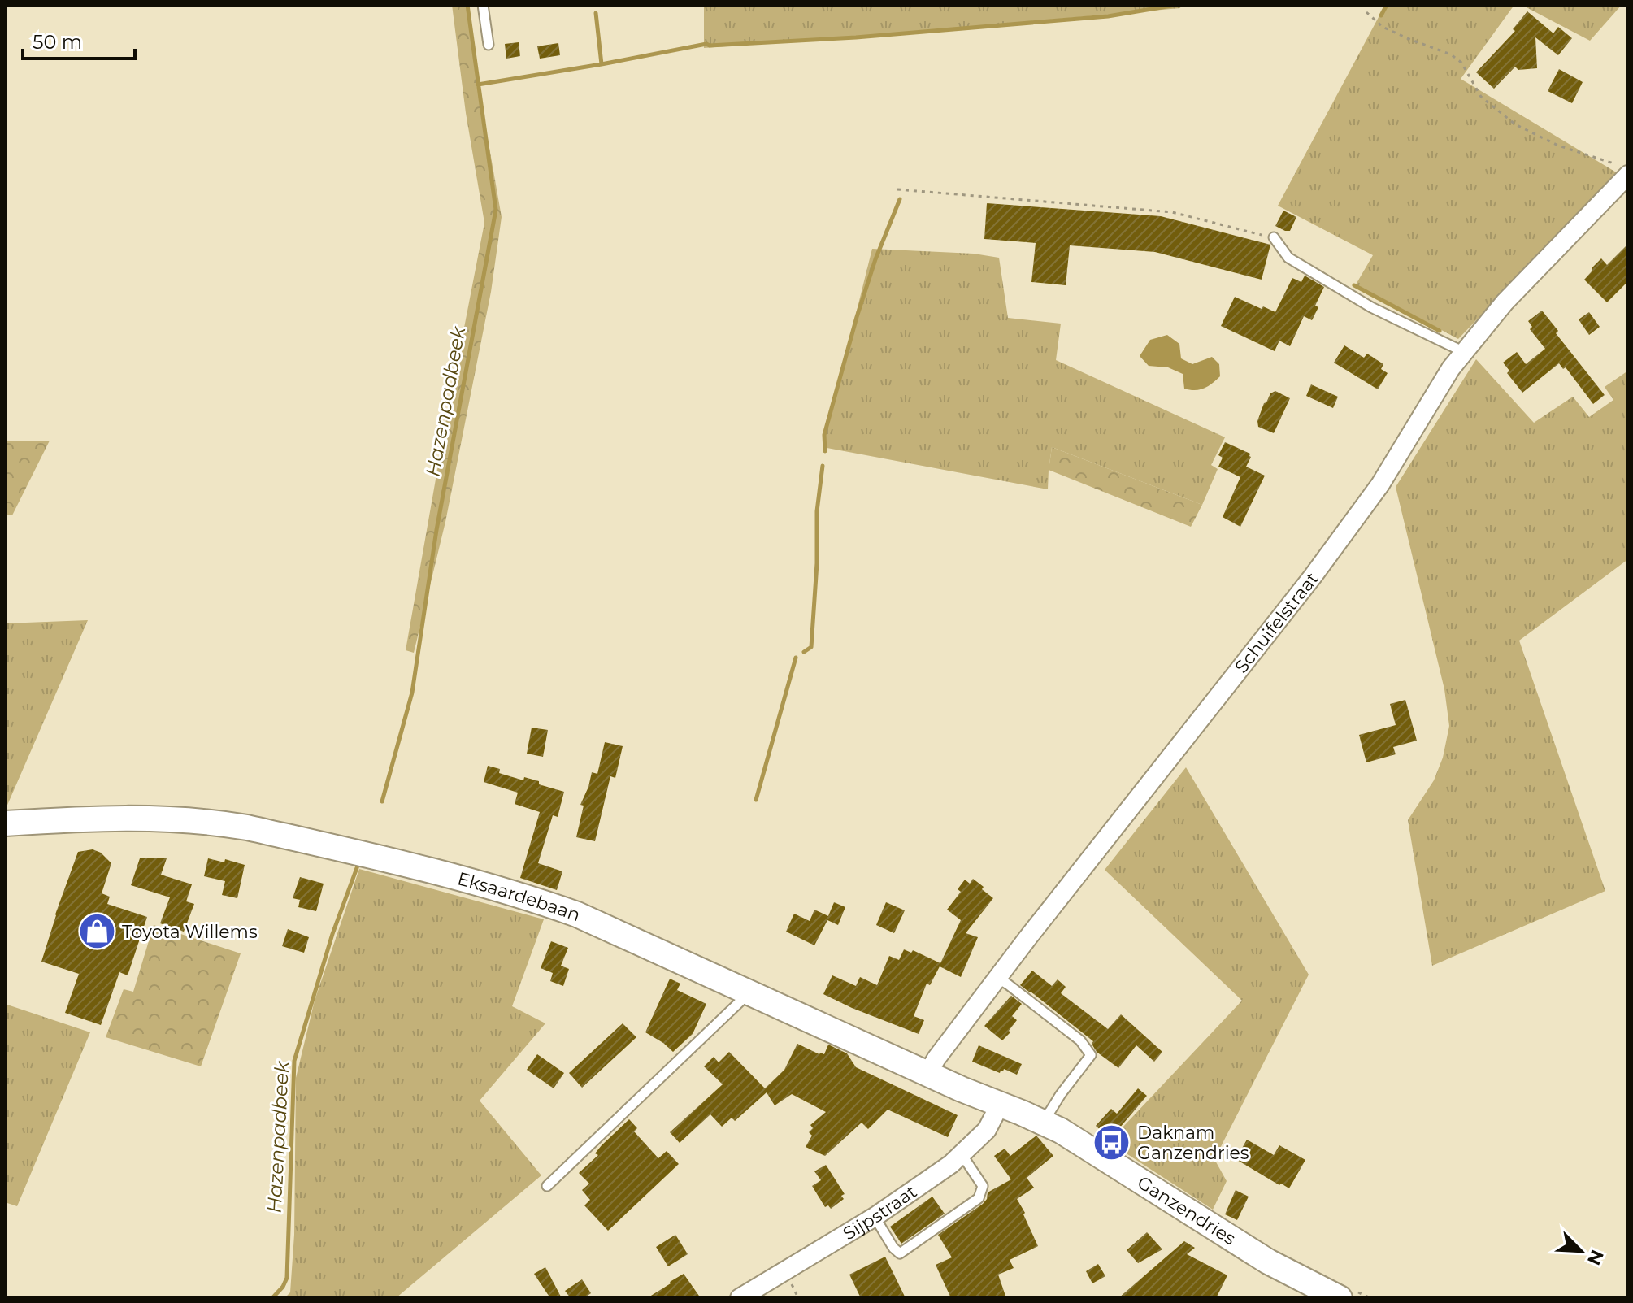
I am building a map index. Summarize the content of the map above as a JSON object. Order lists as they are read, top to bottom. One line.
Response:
{"streets":{"main road":["Eksaardebaan","Ganzendries"],"street":["Schuifelstraat","Sijpstraat"]},"crossings":[["Schuifelstraat","Eksaardebaan"],["Eksaardebaan","Ganzendries"],["Eksaardebaan","Sijpstraat"],["Ganzendries","Sijpstraat"]],"water":["Hazenpadbeek"],"places":{"shop":["Toyota Willems"],"bus stop":["Daknam Ganzendries"]},"scale_bar":"50 m","north":"bottom right"}
